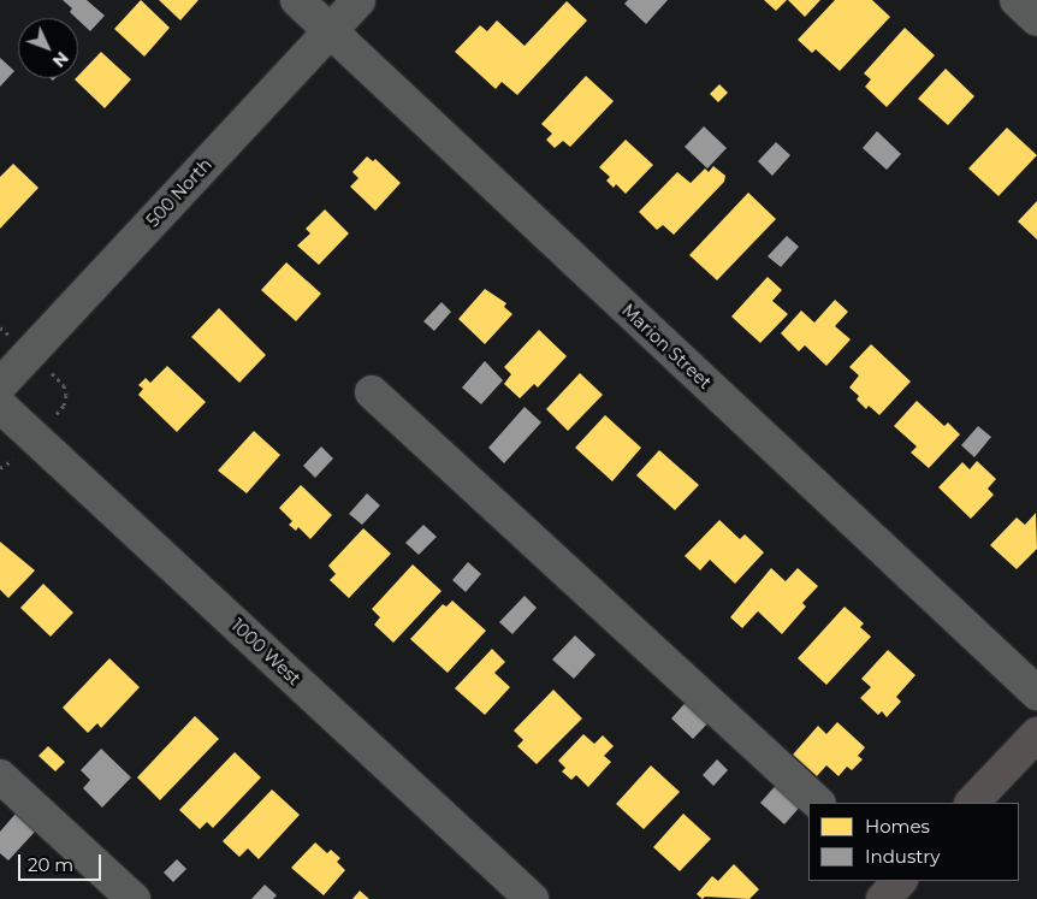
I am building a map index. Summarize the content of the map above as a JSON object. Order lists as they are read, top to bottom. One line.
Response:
{"streets":{"street":["500 North","Marion Street","1000 West"]},"crossings":[["500 North","Marion Street"]],"legend":["Homes","Industry"],"scale_bar":"20 m","north":"bottom right"}
